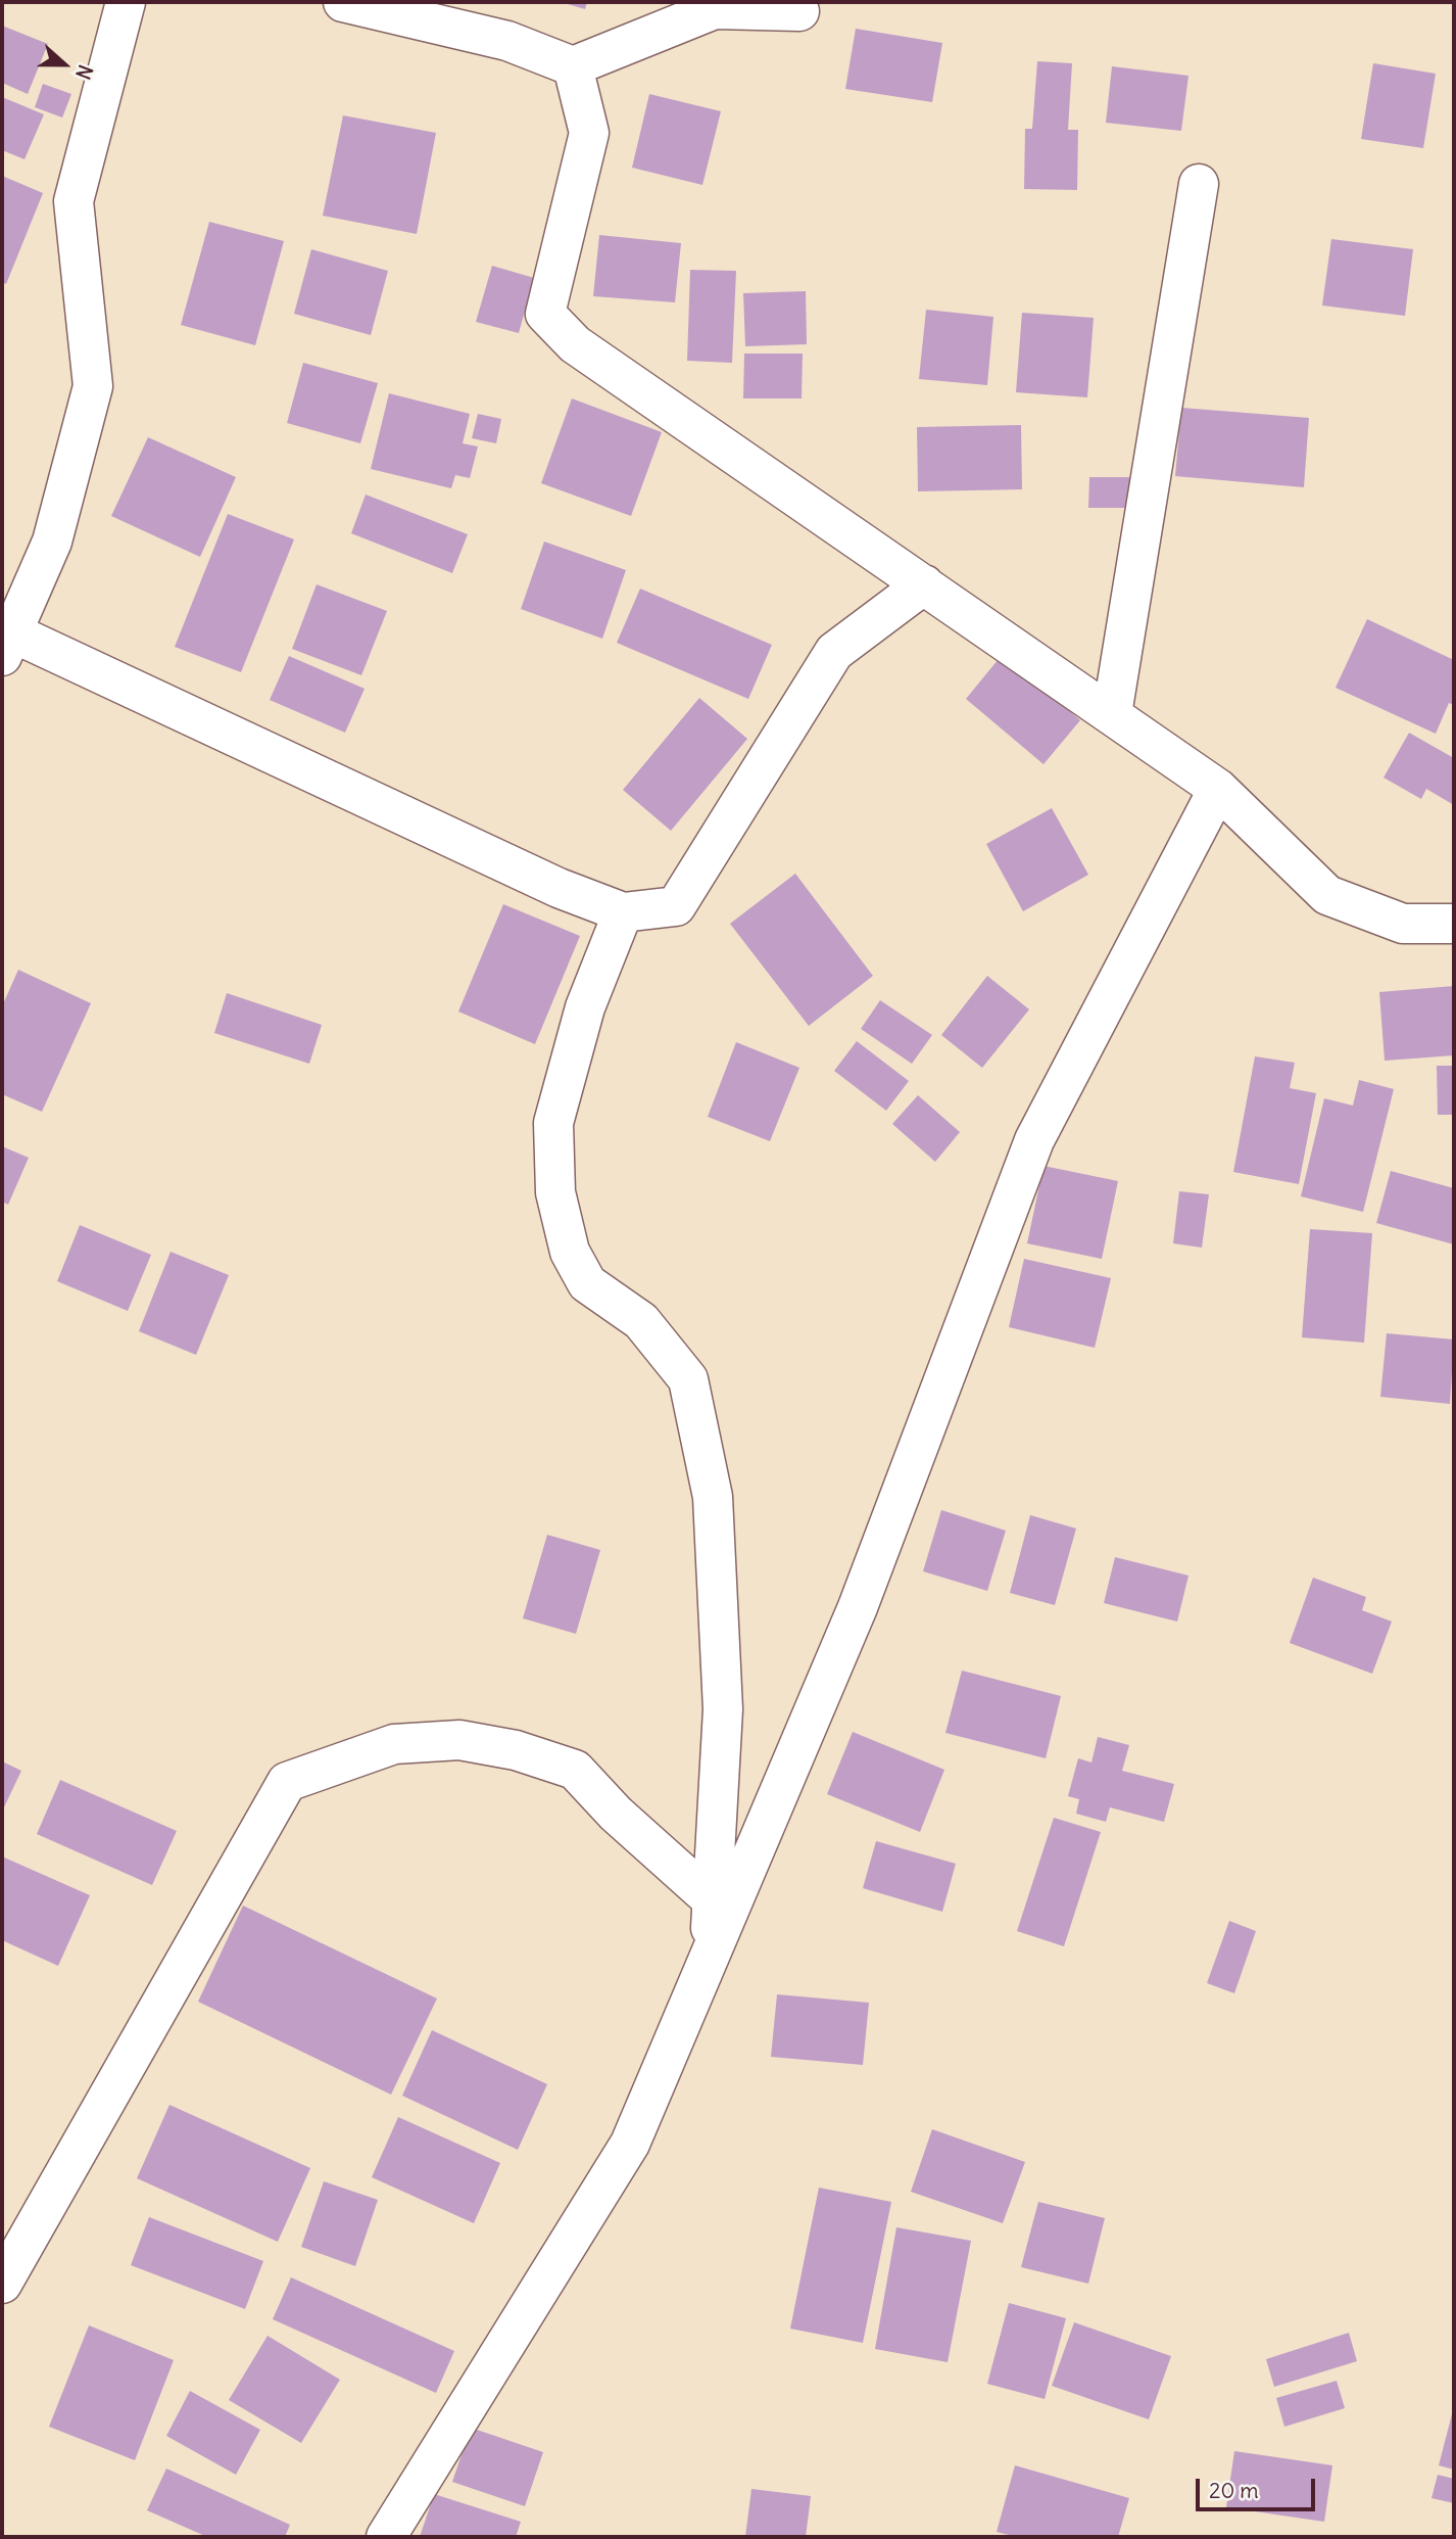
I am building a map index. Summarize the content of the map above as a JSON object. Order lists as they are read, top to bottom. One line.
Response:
{"scale_bar":"20 m","north":"right"}
